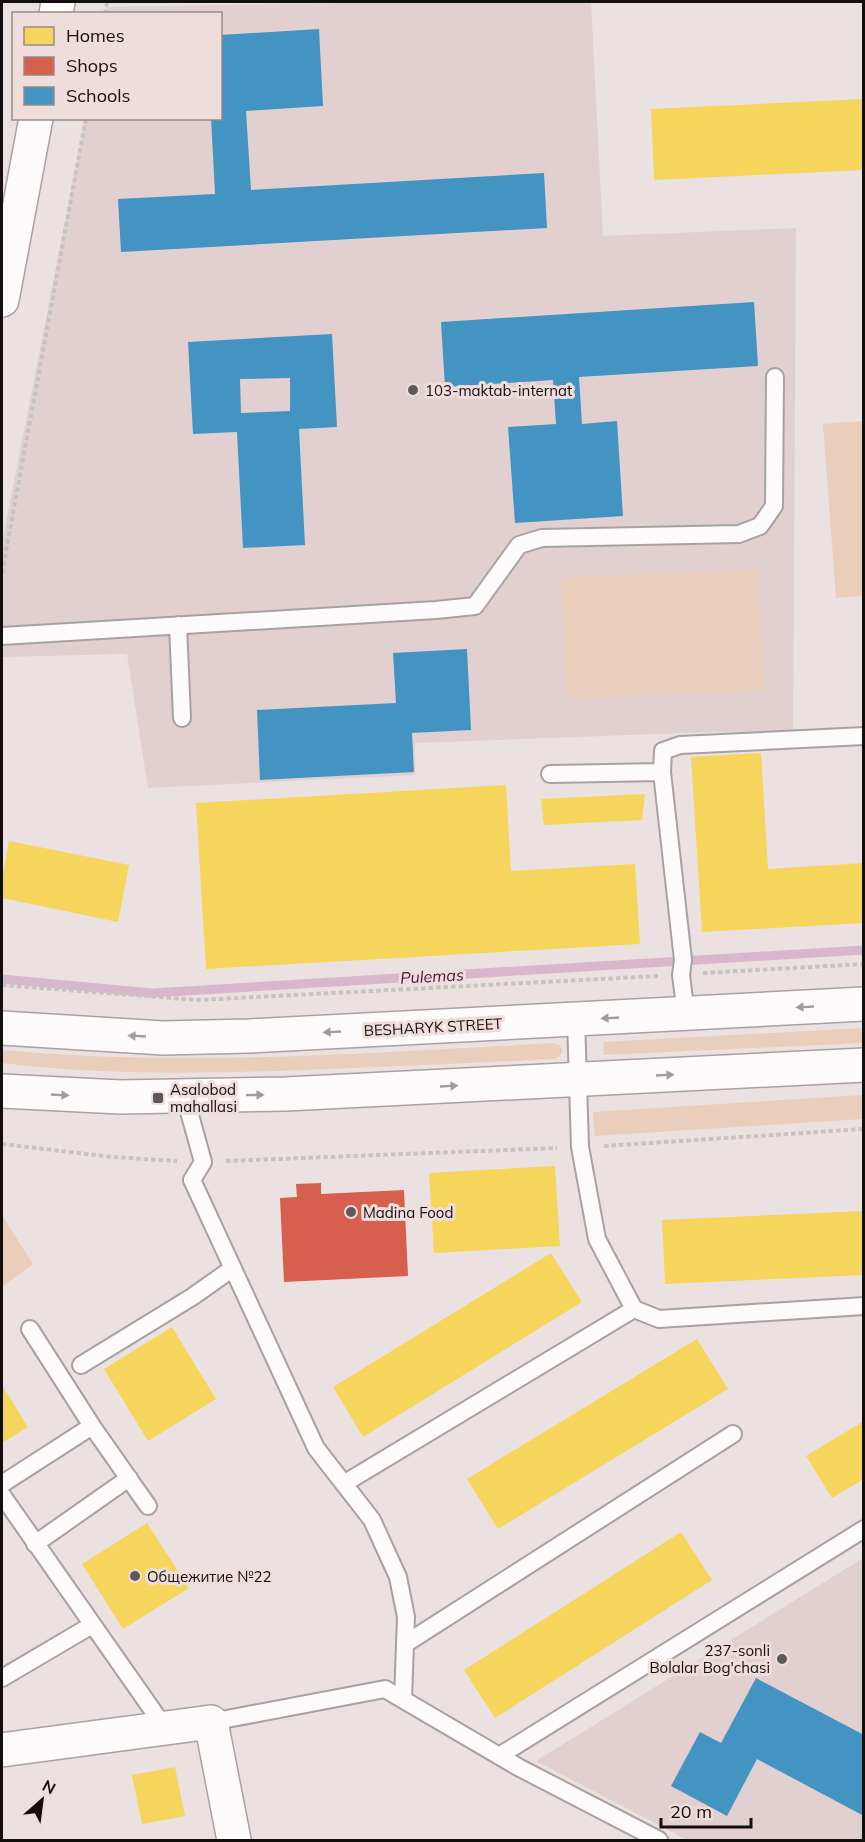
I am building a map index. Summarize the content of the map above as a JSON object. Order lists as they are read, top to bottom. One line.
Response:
{"streets":{"main road":["BESHARYK STREET"]},"water":["Pulemas"],"places":{"other":["103-maktab-internat","Madina Food","Общежитие №22","237-sonli Bolalar Bog'chasi"],"transit":["Asalobod mahallasi"]},"legend":["Homes","Shops","Schools"],"scale_bar":"20 m","north":"top right"}
